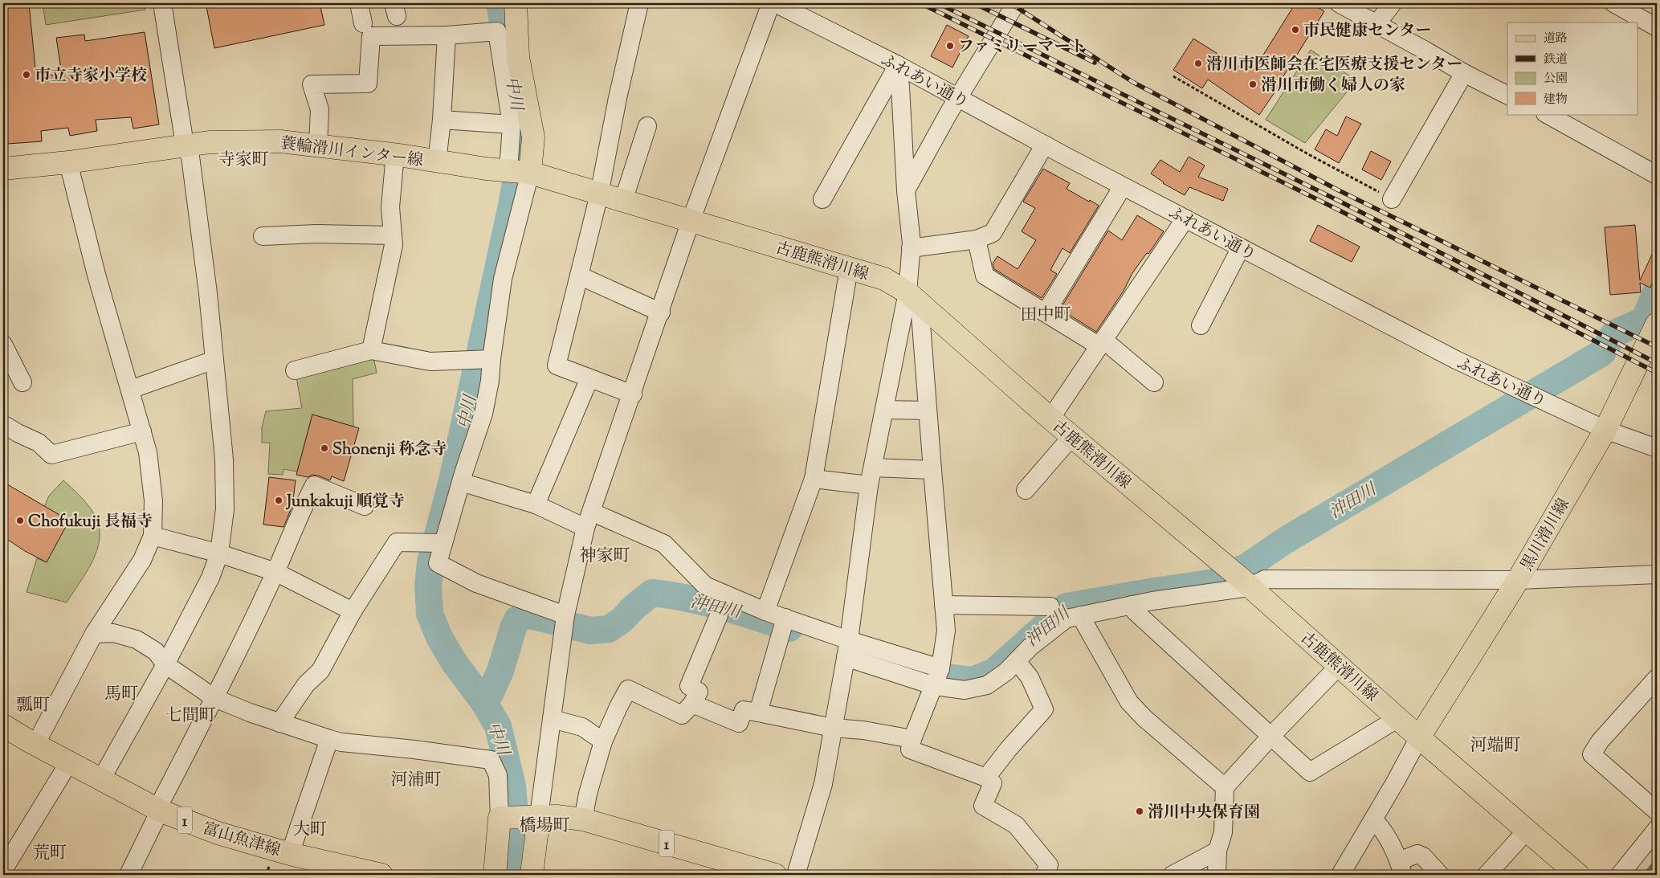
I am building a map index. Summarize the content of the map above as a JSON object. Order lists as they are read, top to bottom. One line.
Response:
{"streets":{"main road":["蓑輪滑川インター線","古鹿熊滑川線","黒川滑川線","1","富山魚津線"],"street":["ふれあい通り"]},"crossings":[["ふれあい通り","黒川滑川線"],["蓑輪滑川インター線","古鹿熊滑川線"],["古鹿熊滑川線","黒川滑川線"]],"districts":["寺家町","田中町","神家町","馬町","瓢町","七間町","河端町","河浦町","橋場町","大町","荒町"],"water":["中川","沖田川"],"places":["市民健康センター","ファミリーマート","滑川市医師会在宅医療支援センター","市立寺家小学校","滑川市働く婦人の家","Shonenji 称念寺","Junkakuji 順覚寺","Chofukuji 長福寺","滑川中央保育園"],"legend":["道路","鉄道","公園","建物"]}
